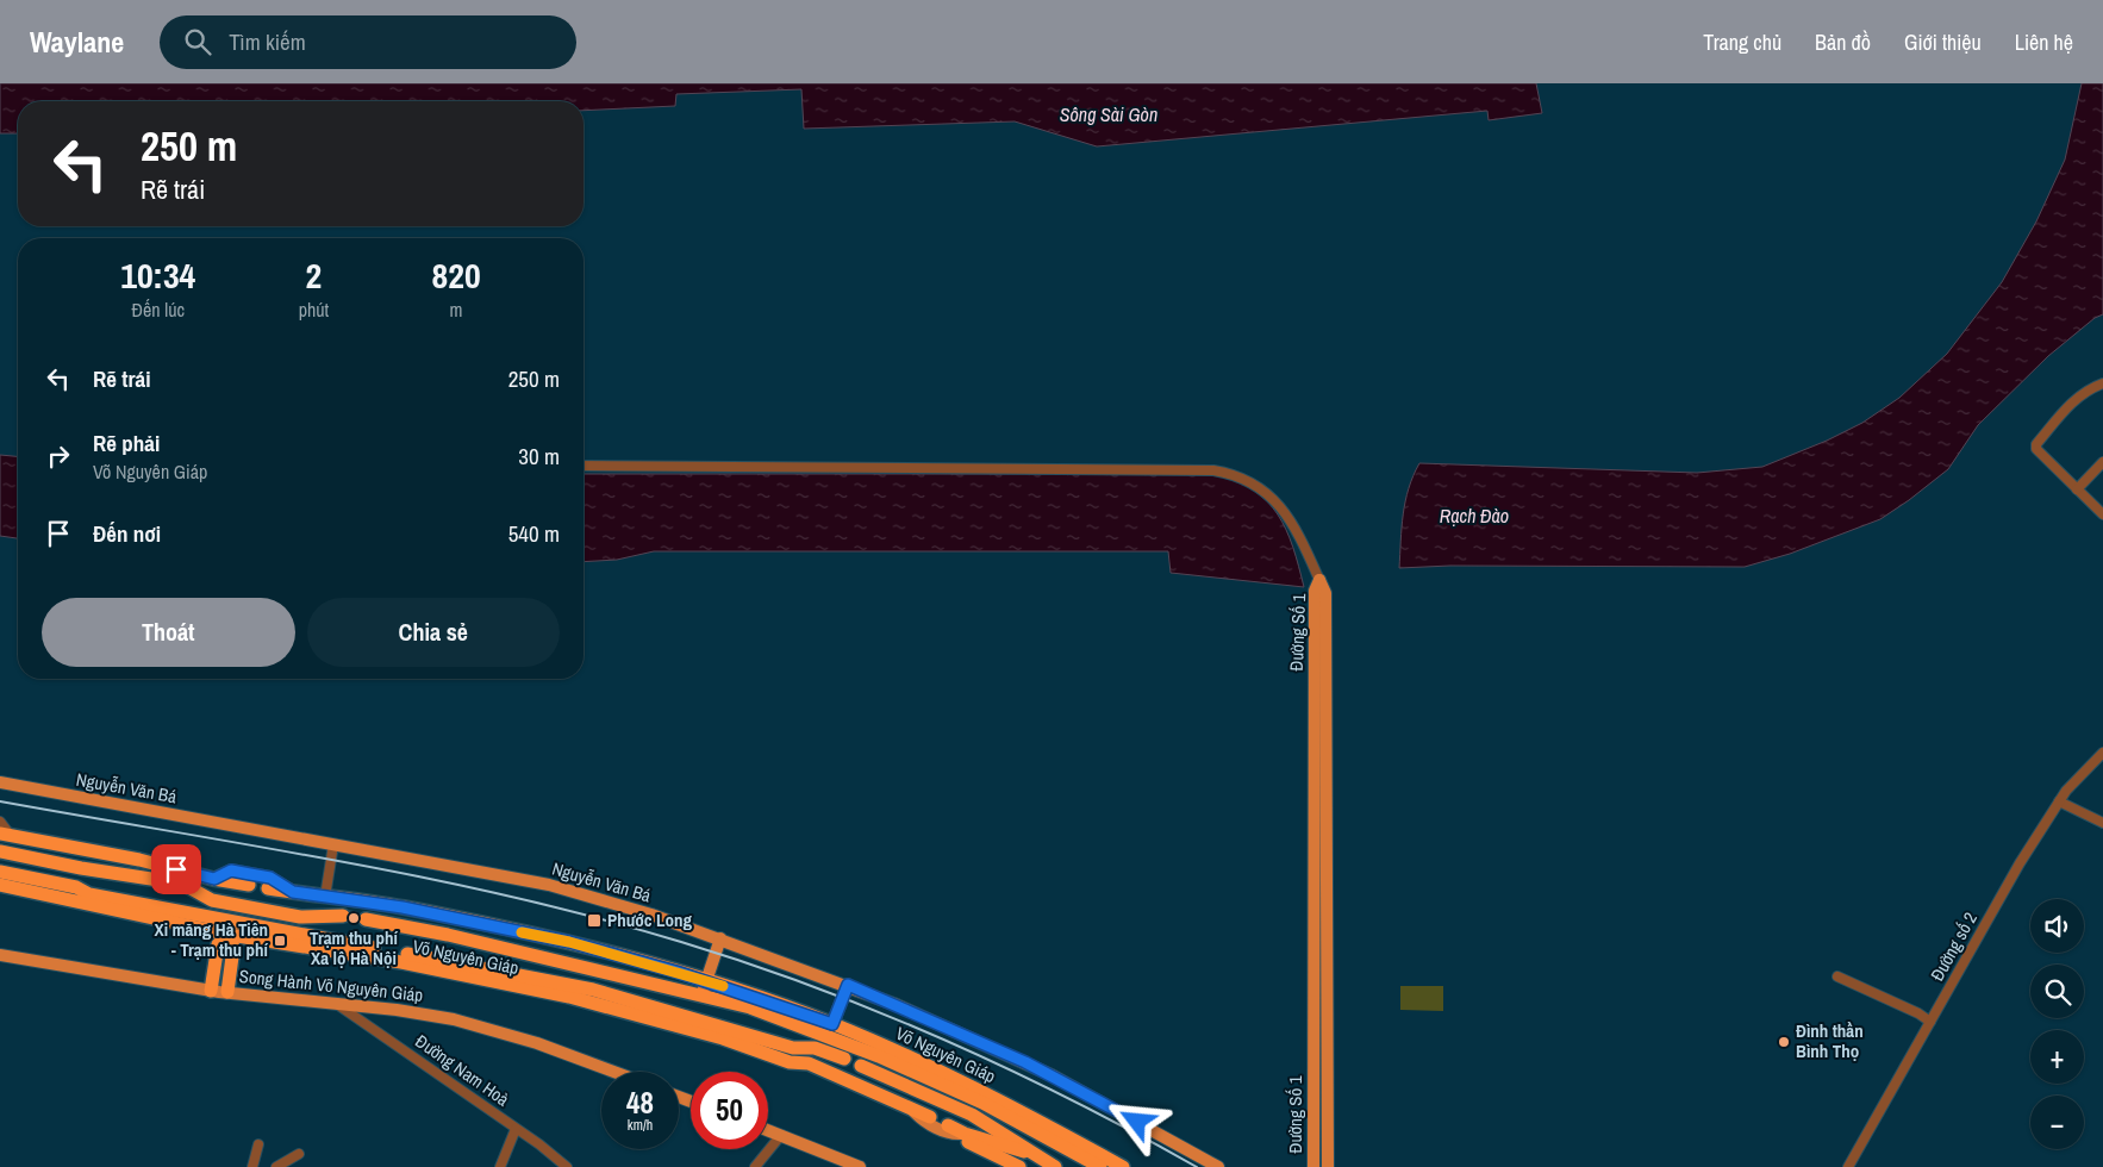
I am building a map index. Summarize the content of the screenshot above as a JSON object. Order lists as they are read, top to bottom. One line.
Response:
{"streets":{"highway":["Võ Nguyên Giáp"],"main road":["Đường Số 1","Nguyễn Văn Bá","Song Hành Võ Nguyên Giáp"],"street":["Đường số 2","Đường Nam Hoà"]},"crossings":[["Song Hành Võ Nguyên Giáp","Đường Nam Hoà"]],"water":["Sông Sài Gòn","Rạch Đào"],"places":{"other":["Trạm thu phí Xa lộ Hà Nội","Đình thần Bình Thọ"],"transit":["Phước Long","Xi măng Hà Tiên - Trạm thu phí"]},"page":{"header":"Waylane","search":"Tìm kiếm","nav":["Trang chủ","Bản đồ","Giới thiệu","Liên hệ"],"turn":["250 m","Rẽ trái"],"eta":["10:34","Đến lúc","2","phút","820","m"],"list":[{"name":"Rẽ trái","value":"250 m"},{"name":"Rẽ phải","note":"Võ Nguyên Giáp","value":"30 m"},{"name":"Đến nơi","value":"540 m"}],"buttons":["Thoát","Chia sẻ"],"map_buttons":["+","−"],"speed":"48 km/h","limit":"50"}}
